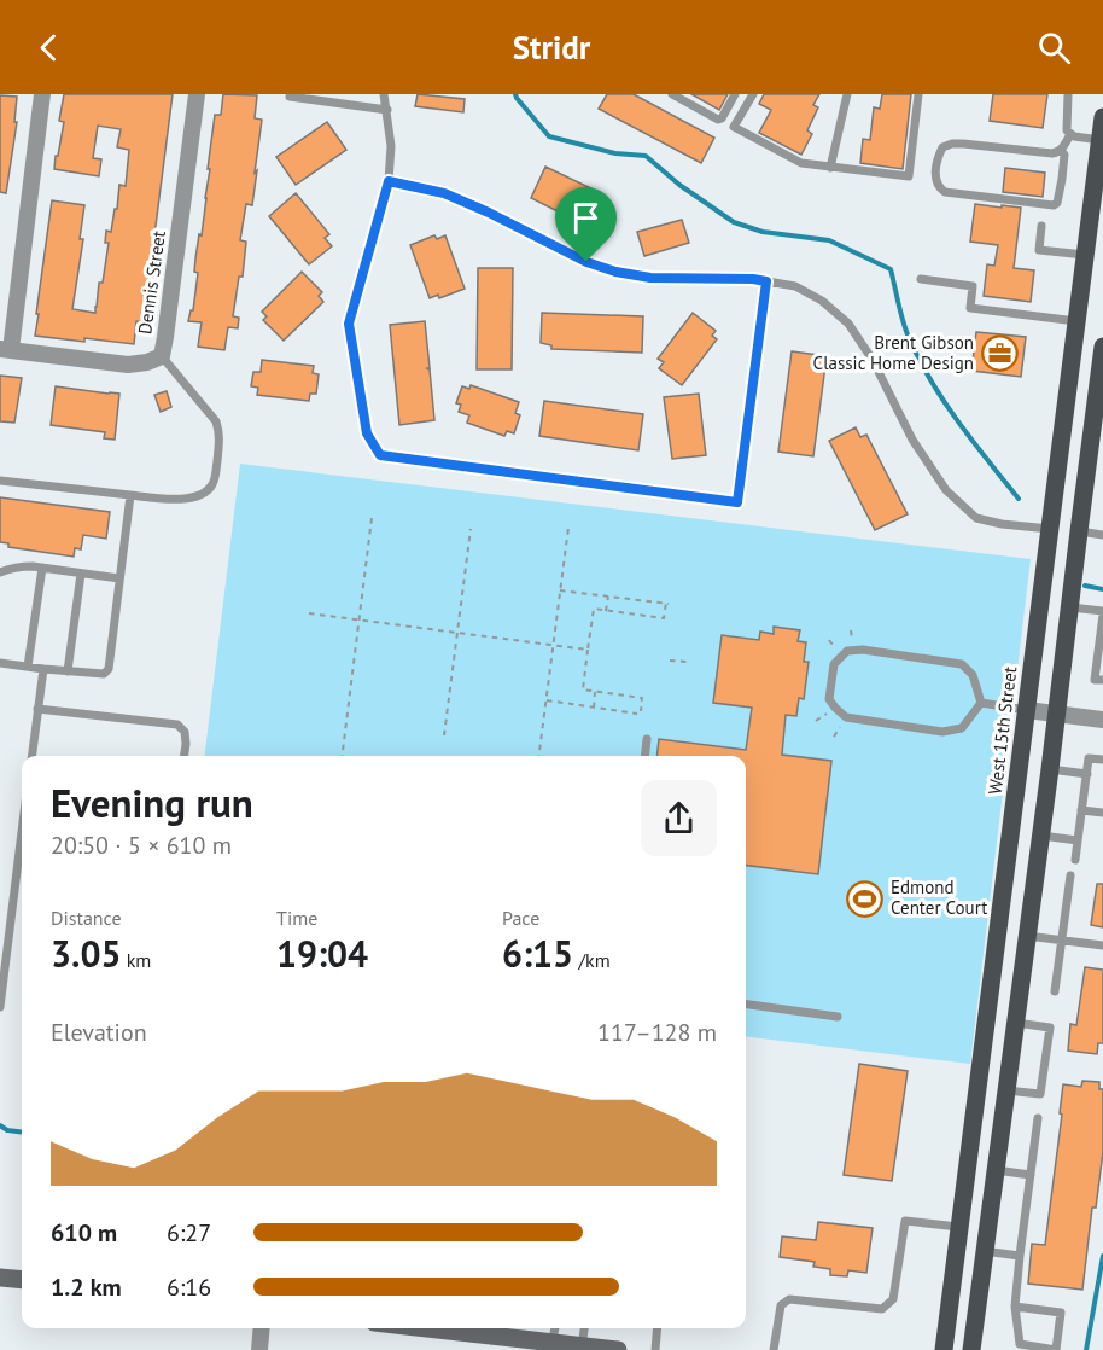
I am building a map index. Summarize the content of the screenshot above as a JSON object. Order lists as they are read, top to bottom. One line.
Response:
{"streets":{"main road":["West 15th Street"],"street":["Dennis Street"]},"places":{"office":["Brent Gibson Classic Home Design"],"sports":["Edmond Center Court"]},"page":{"header":"Stridr","heading":["Evening run","20:50 · 5 × 610 m"],"stats":[["Distance","3.05 km"],["Time","19:04"],["Pace","6:15 /km"]],"chart":["Elevation","117–128 m"],"list":[{"name":"610 m","note":"6:27"},{"name":"1.2 km","note":"6:16"}]}}
